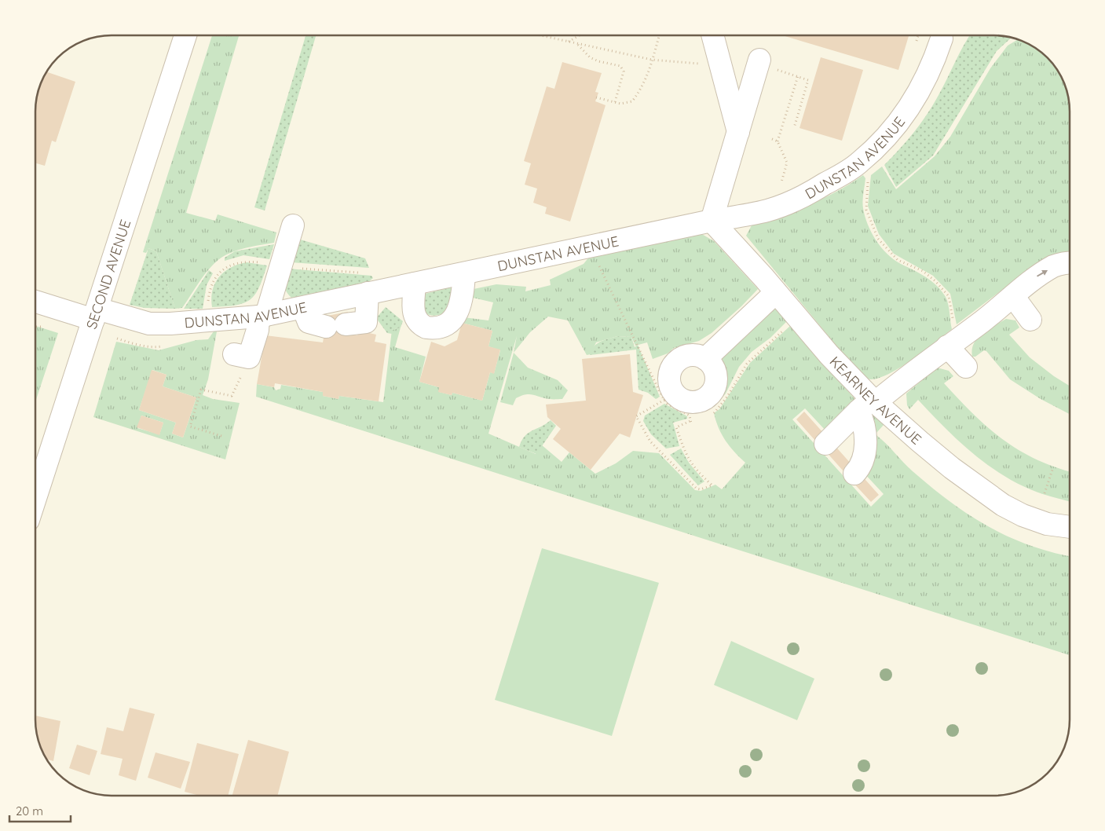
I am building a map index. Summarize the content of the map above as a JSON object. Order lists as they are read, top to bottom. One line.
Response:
{"streets":{"street":["DUNSTAN AVENUE","SECOND AVENUE","KEARNEY AVENUE"]},"crossings":[["DUNSTAN AVENUE","SECOND AVENUE"],["DUNSTAN AVENUE","KEARNEY AVENUE"]],"scale_bar":"20 m"}
